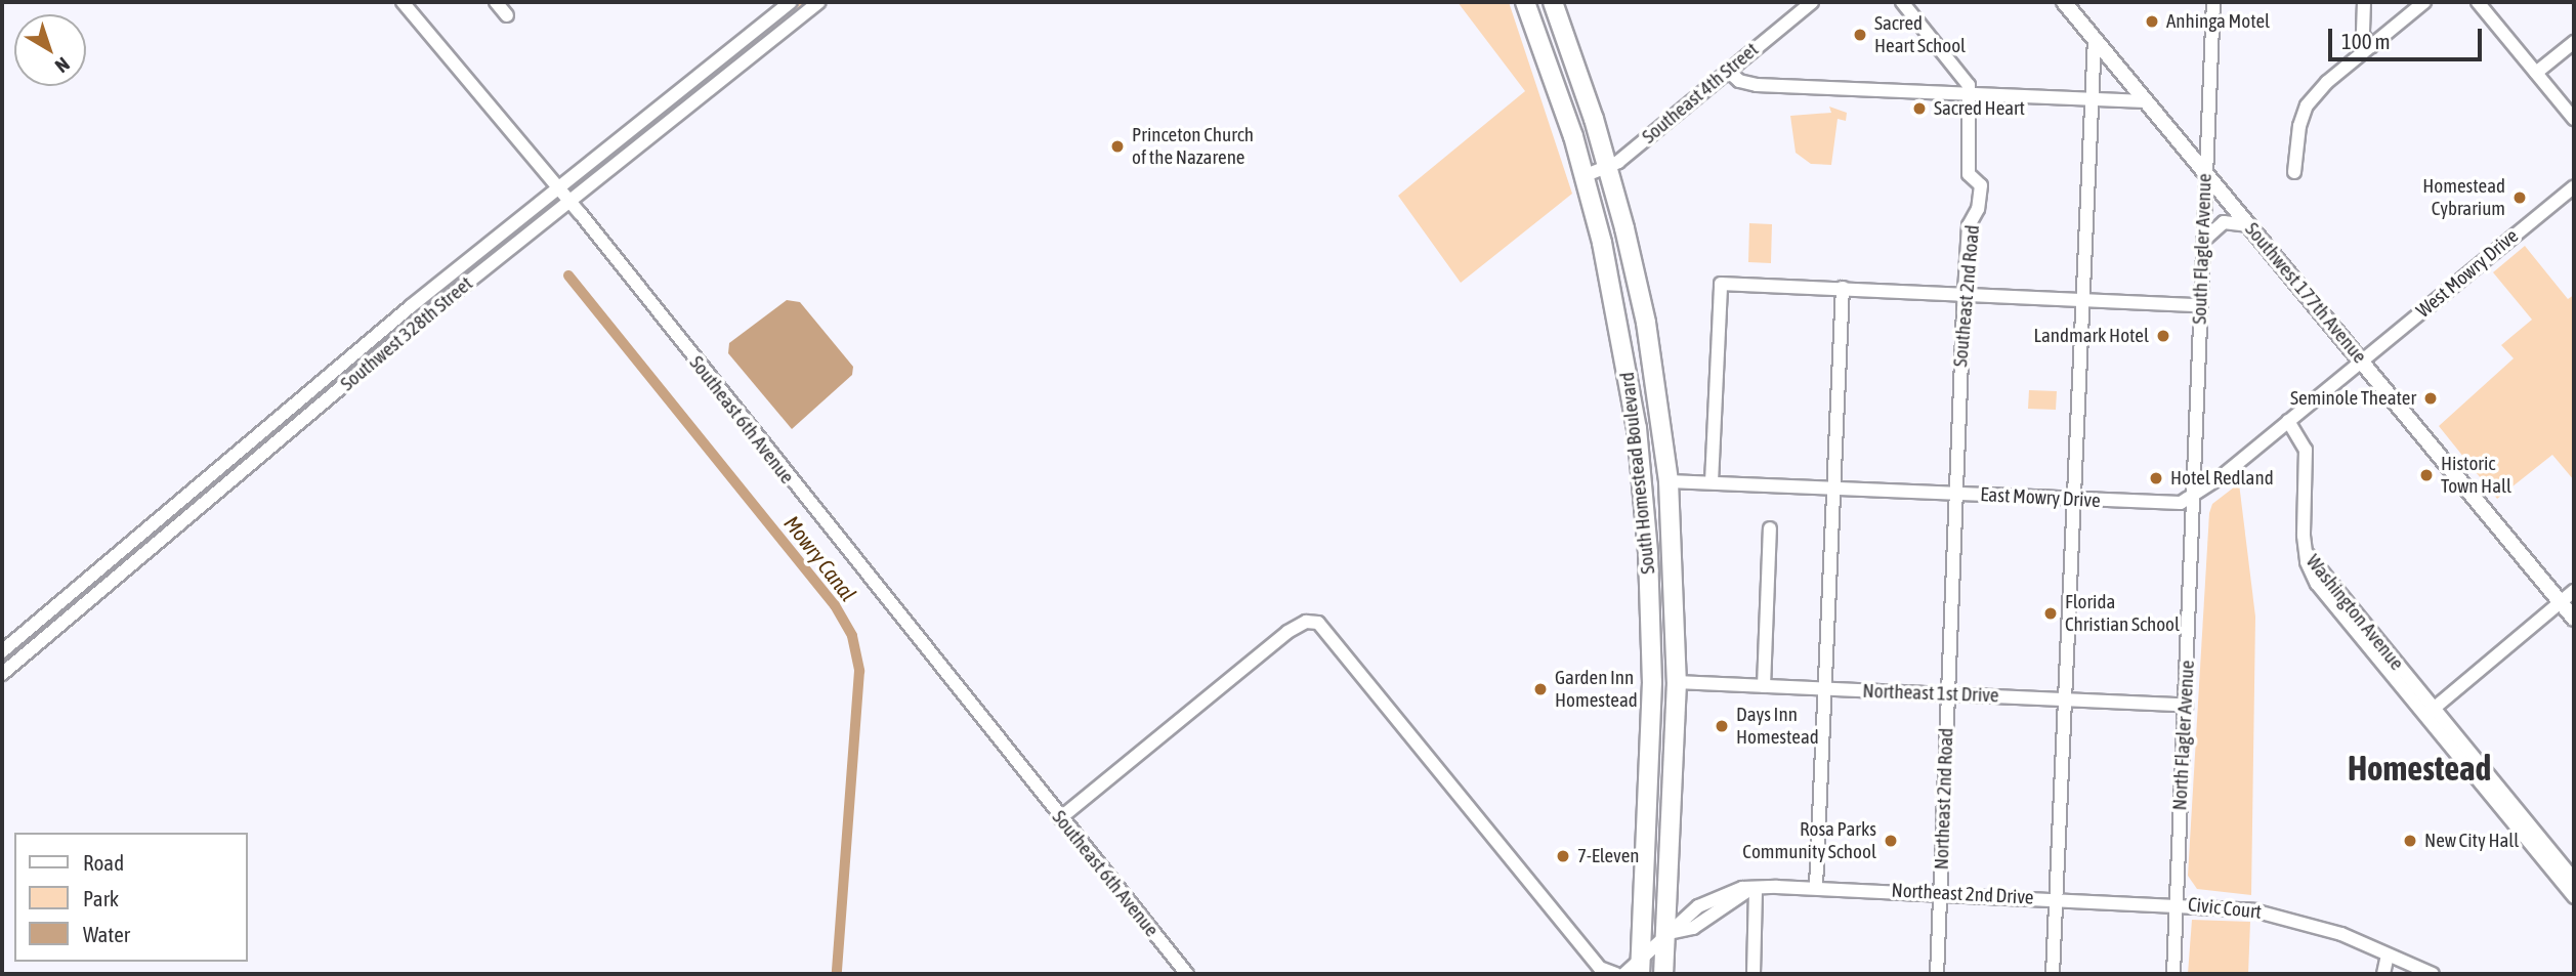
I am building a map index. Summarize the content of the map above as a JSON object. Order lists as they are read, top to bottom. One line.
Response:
{"streets":{"highway":["South Homestead Boulevard"],"main road":["Southwest 177th Avenue"],"street":["Southeast 4th Street","South Flagler Avenue","West Mowry Drive","Southeast 2nd Road","Southwest 328th Street","Southeast 6th Avenue","East Mowry Drive","Washington Avenue","Northeast 1st Drive","North Flagler Avenue","Northeast 2nd Road","Northeast 2nd Drive","Civic Court"]},"crossings":[["Southeast 4th Street","South Homestead Boulevard"],["South Flagler Avenue","Southwest 177th Avenue"],["South Flagler Avenue","East Mowry Drive"],["South Flagler Avenue","North Flagler Avenue"],["West Mowry Drive","Southwest 177th Avenue"],["West Mowry Drive","East Mowry Drive"],["Southwest 177th Avenue","East Mowry Drive"],["Southeast 2nd Road","East Mowry Drive"],["Southeast 2nd Road","Northeast 2nd Road"],["Southwest 328th Street","Southeast 6th Avenue"],["South Homestead Boulevard","East Mowry Drive"],["South Homestead Boulevard","Northeast 1st Drive"],["East Mowry Drive","Washington Avenue"],["East Mowry Drive","North Flagler Avenue"],["East Mowry Drive","Northeast 2nd Road"],["Northeast 1st Drive","North Flagler Avenue"],["Northeast 1st Drive","Northeast 2nd Road"],["North Flagler Avenue","Northeast 2nd Drive"],["North Flagler Avenue","Civic Court"],["Northeast 2nd Road","Northeast 2nd Drive"],["Northeast 2nd Drive","Civic Court"]],"districts":["Homestead"],"water":["Mowry Canal"],"places":["Anhinga Motel","Sacred Heart School","Sacred Heart","Princeton Church of the Nazarene","Homestead Cybrarium","Landmark Hotel","Seminole Theater","Historic Town Hall","Hotel Redland","Florida Christian School","Garden Inn Homestead","Days Inn Homestead","Rosa Parks Community School","New City Hall","7-Eleven"],"legend":["Road","Park","Water"],"scale_bar":"100 m","north":"bottom right"}
